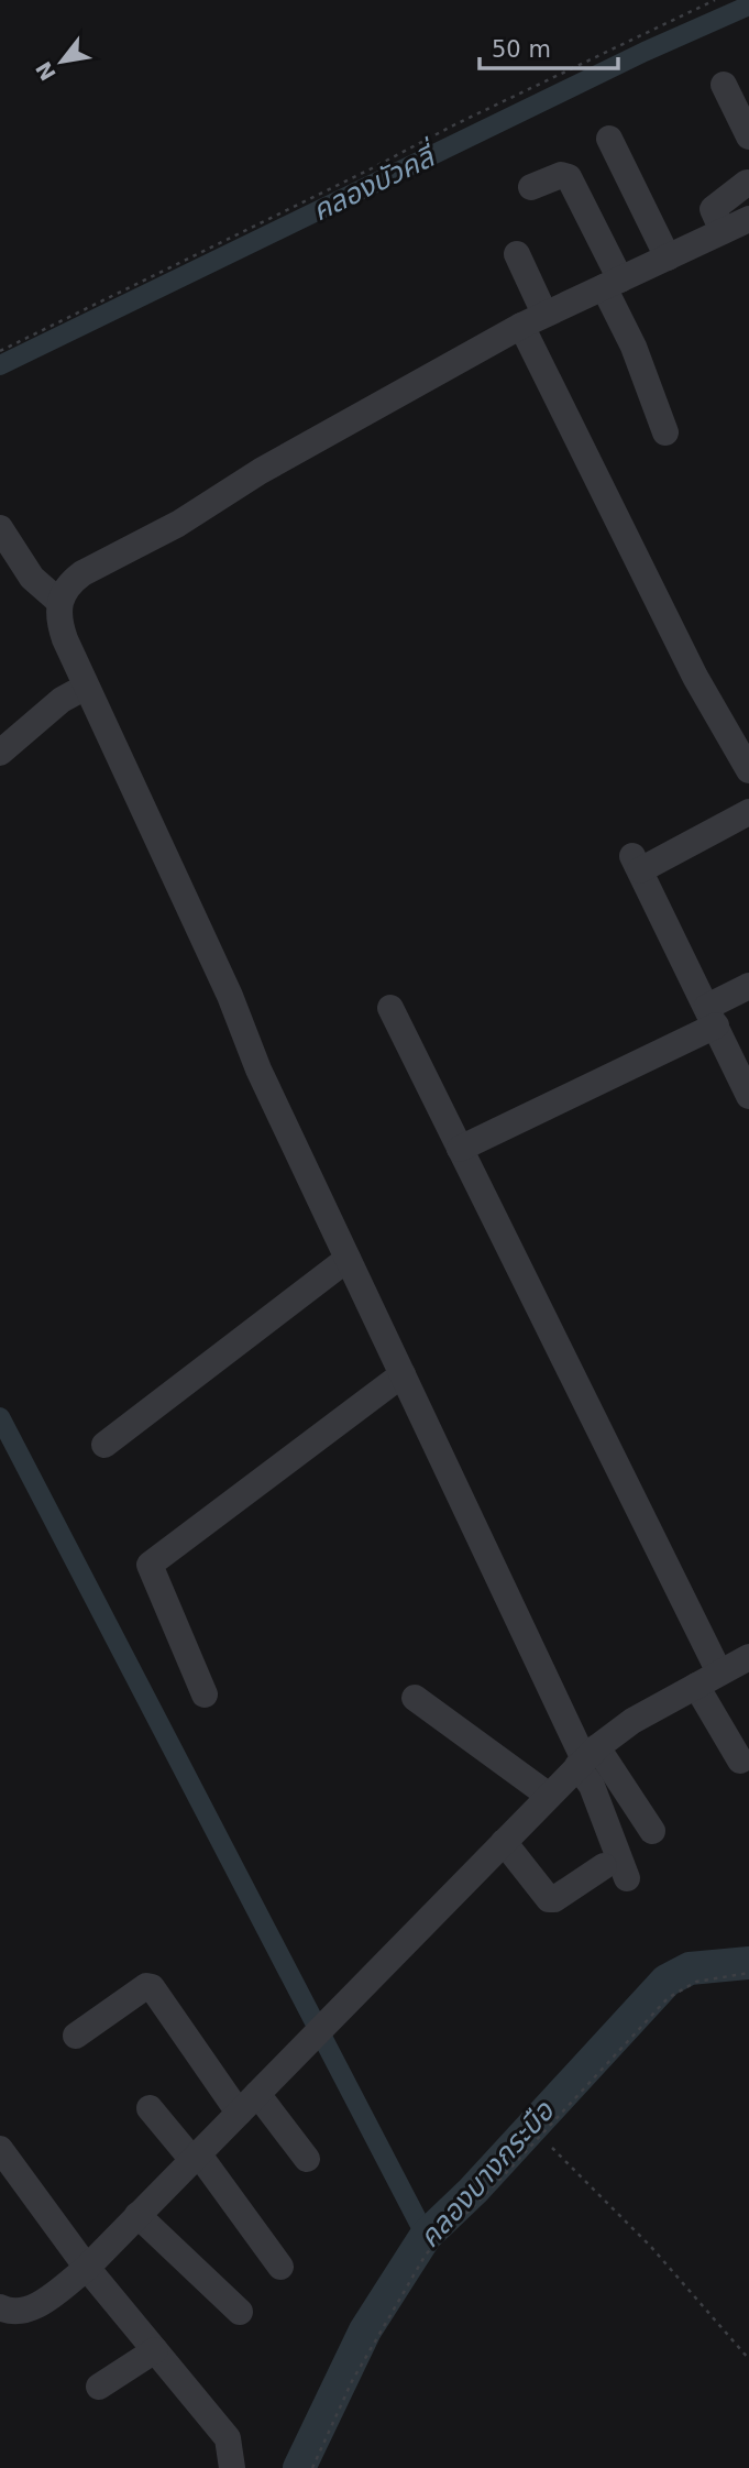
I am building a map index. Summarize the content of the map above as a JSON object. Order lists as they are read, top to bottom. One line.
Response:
{"water":["คลองบัวคลี่","คลองบางกระบือ"],"scale_bar":"50 m","north":"bottom left"}
